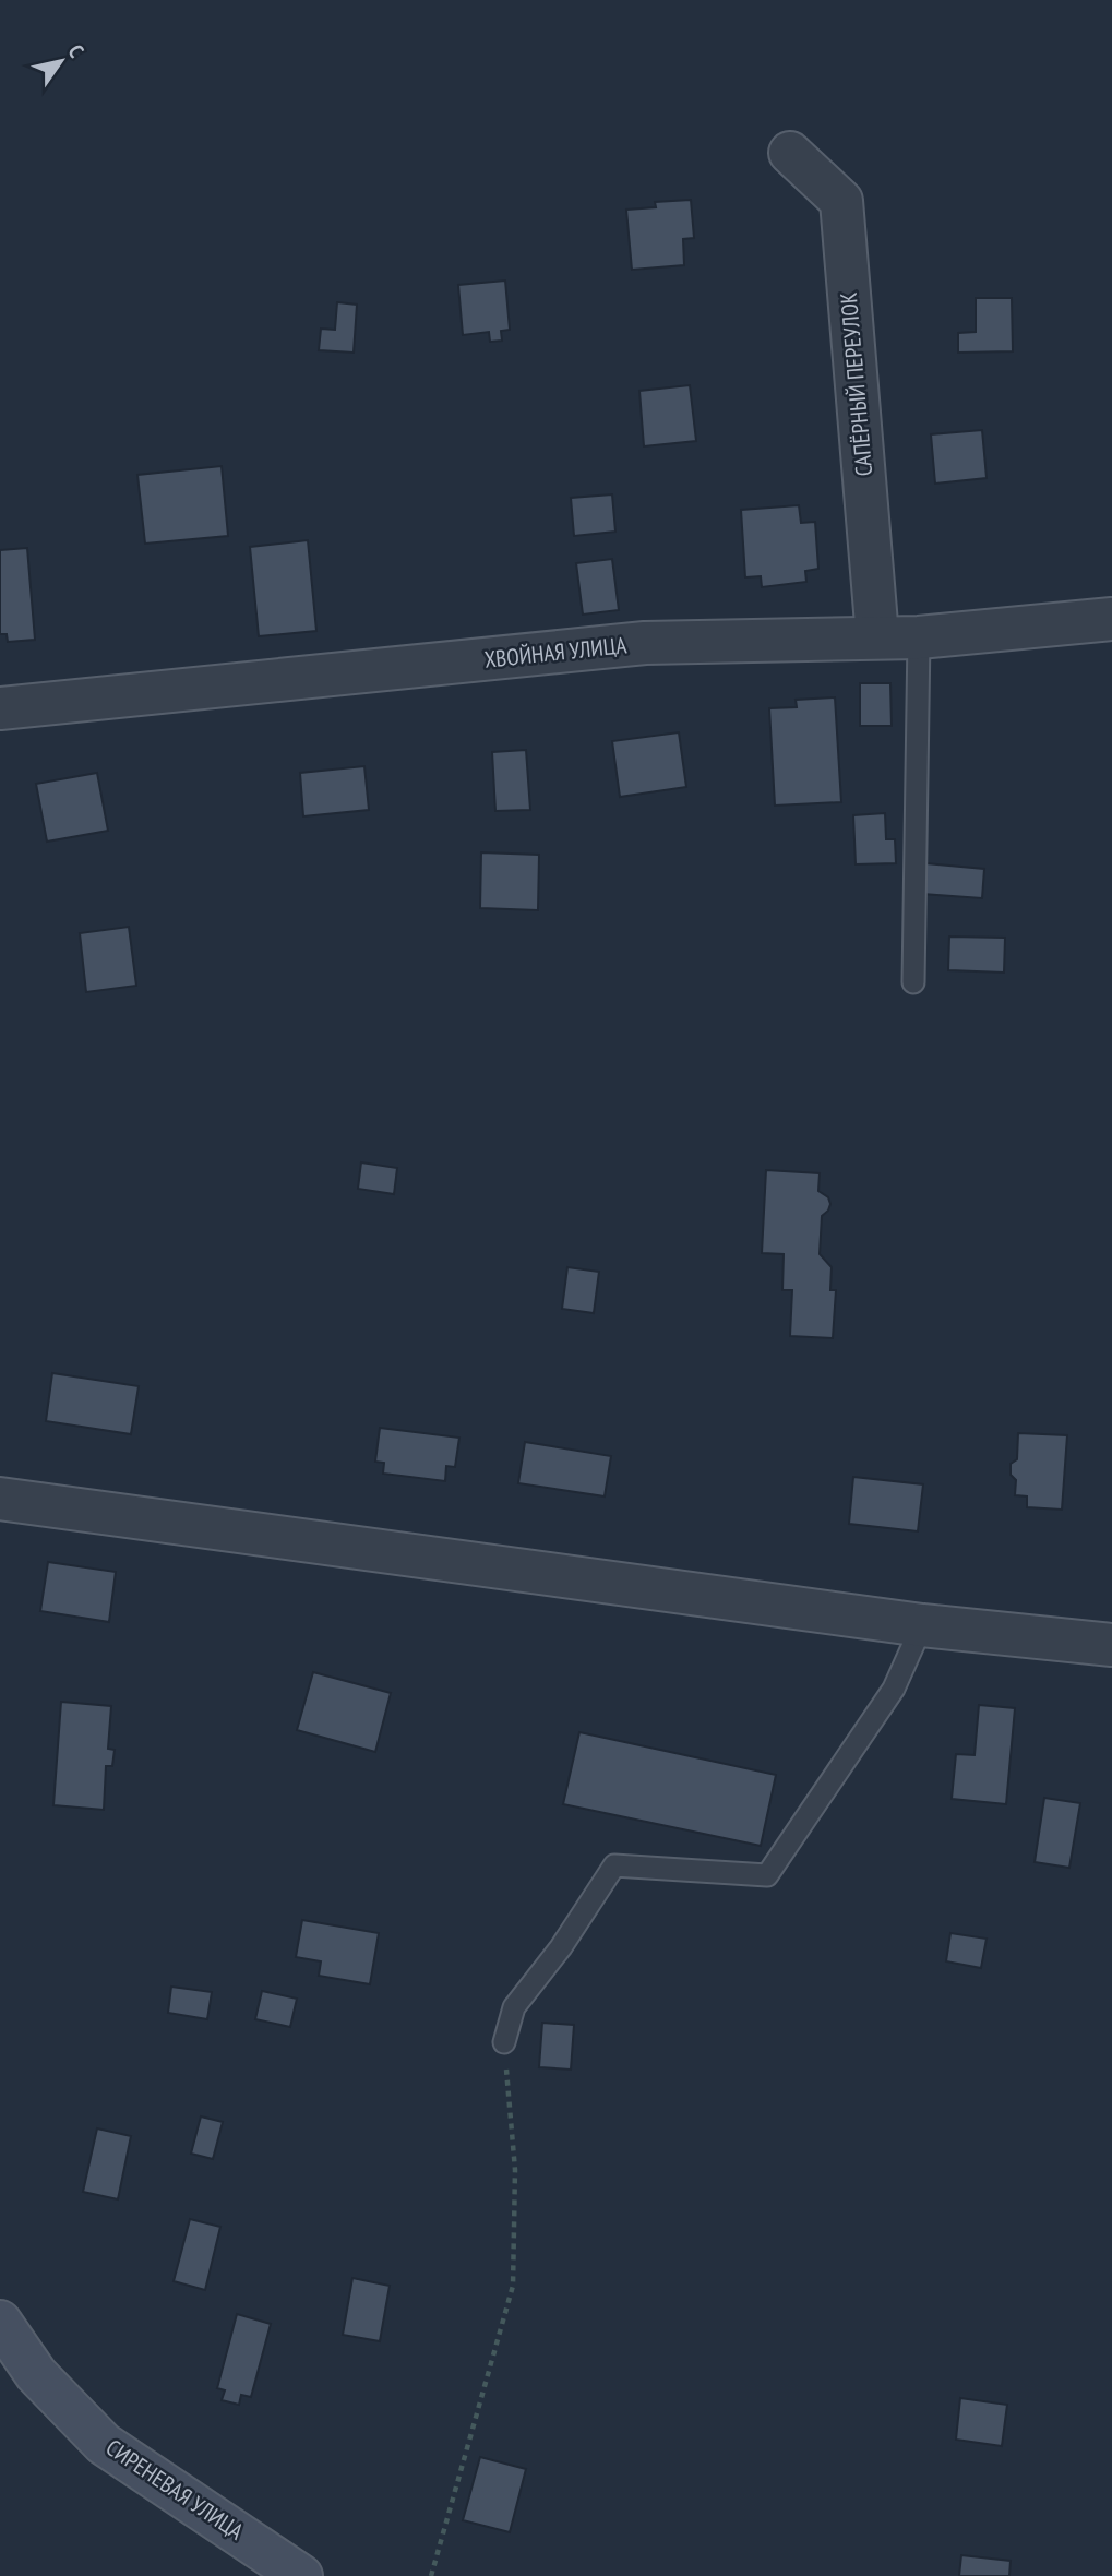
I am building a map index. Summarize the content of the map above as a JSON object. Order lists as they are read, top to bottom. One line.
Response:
{"streets":{"street":["САПЁРНЫЙ ПЕРЕУЛОК","ХВОЙНАЯ УЛИЦА","СИРЕНЕВАЯ УЛИЦА"]},"crossings":[["САПЁРНЫЙ ПЕРЕУЛОК","ХВОЙНАЯ УЛИЦА"]],"north":"top right"}
